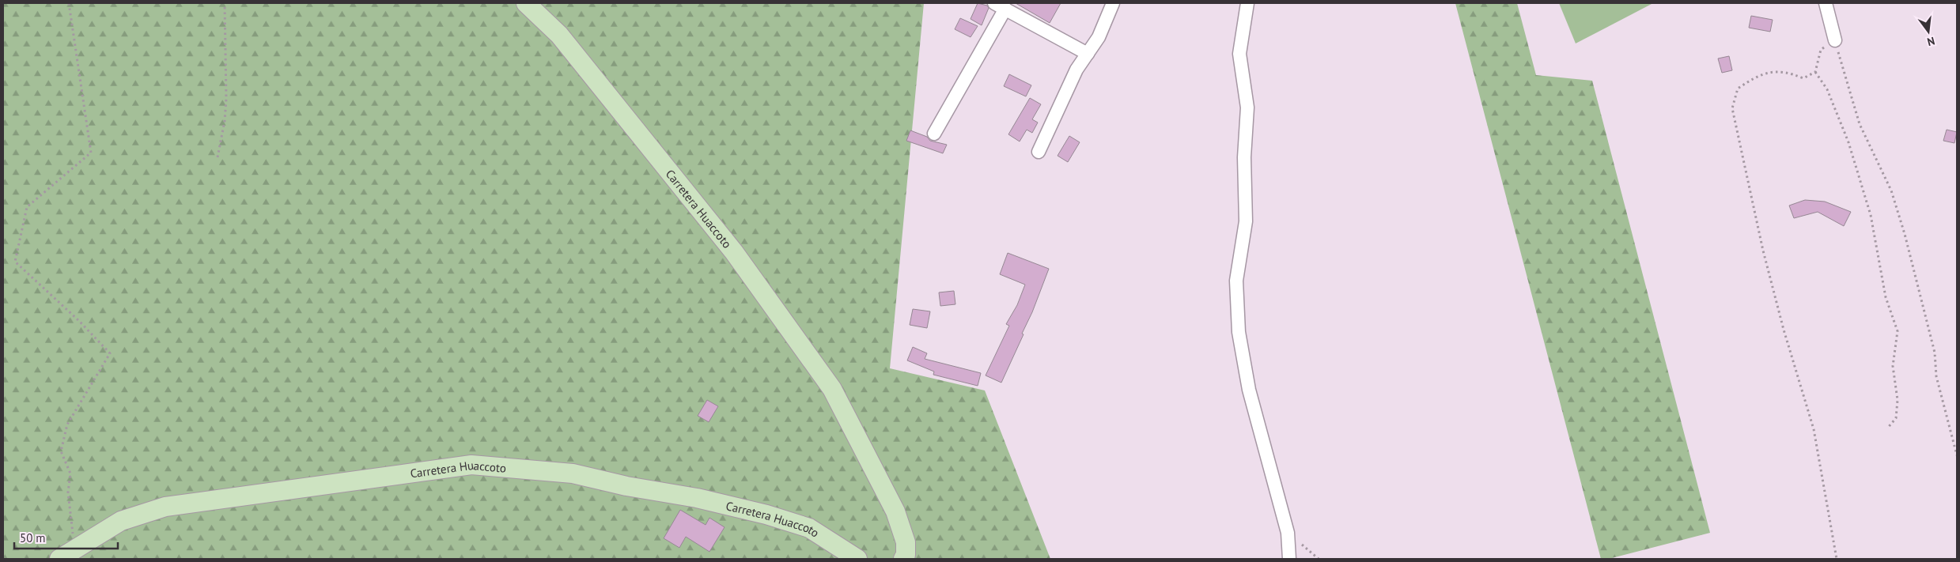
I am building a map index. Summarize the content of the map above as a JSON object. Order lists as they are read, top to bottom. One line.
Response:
{"streets":{"street":["Carretera Huaccoto"]},"scale_bar":"50 m","north":"bottom"}
